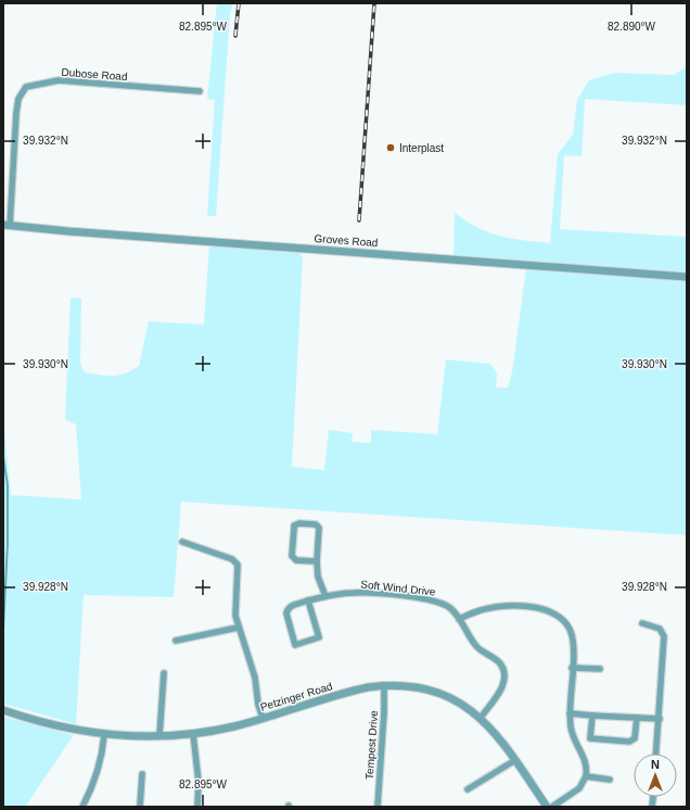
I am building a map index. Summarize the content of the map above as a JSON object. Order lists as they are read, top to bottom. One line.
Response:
{"streets":{"street":["Dubose Road","Groves Road","Soft Wind Drive","Petzinger Road","Tempest Drive"]},"crossings":[["Dubose Road","Groves Road"],["Soft Wind Drive","Petzinger Road"],["Petzinger Road","Tempest Drive"]],"places":["Interplast"],"north":"top","coordinates":["82.895°W","82.890°W","39.932°N","39.930°N","39.928°N"]}
